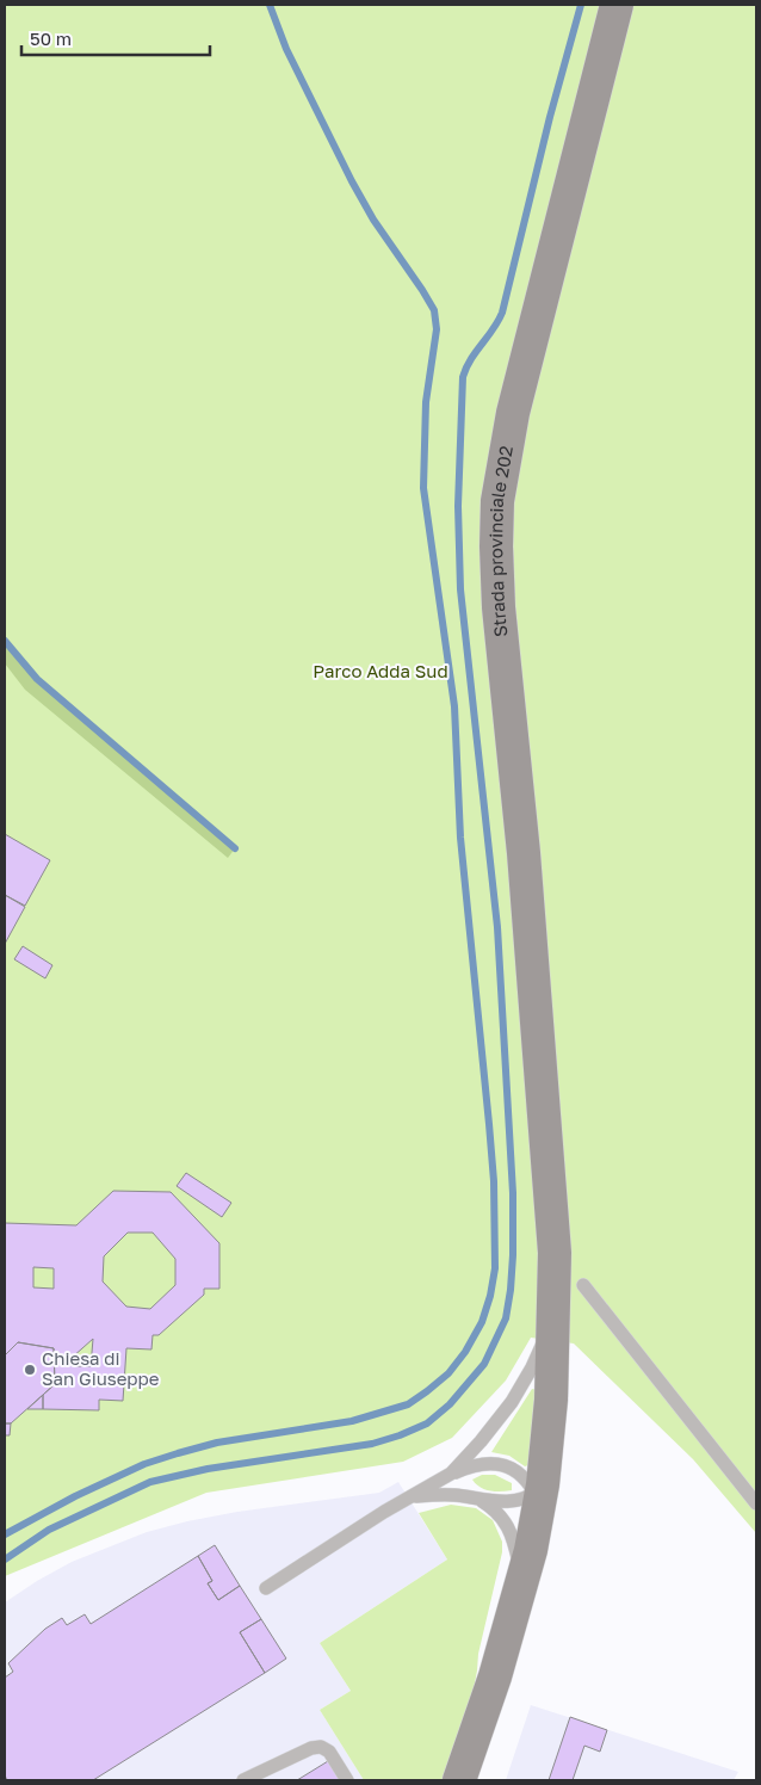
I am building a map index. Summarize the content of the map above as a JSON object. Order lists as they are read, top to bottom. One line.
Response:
{"streets":{"street":["Strada provinciale 202"]},"parks":["Parco Adda Sud"],"places":["Chiesa di San Giuseppe"],"scale_bar":"50 m"}
